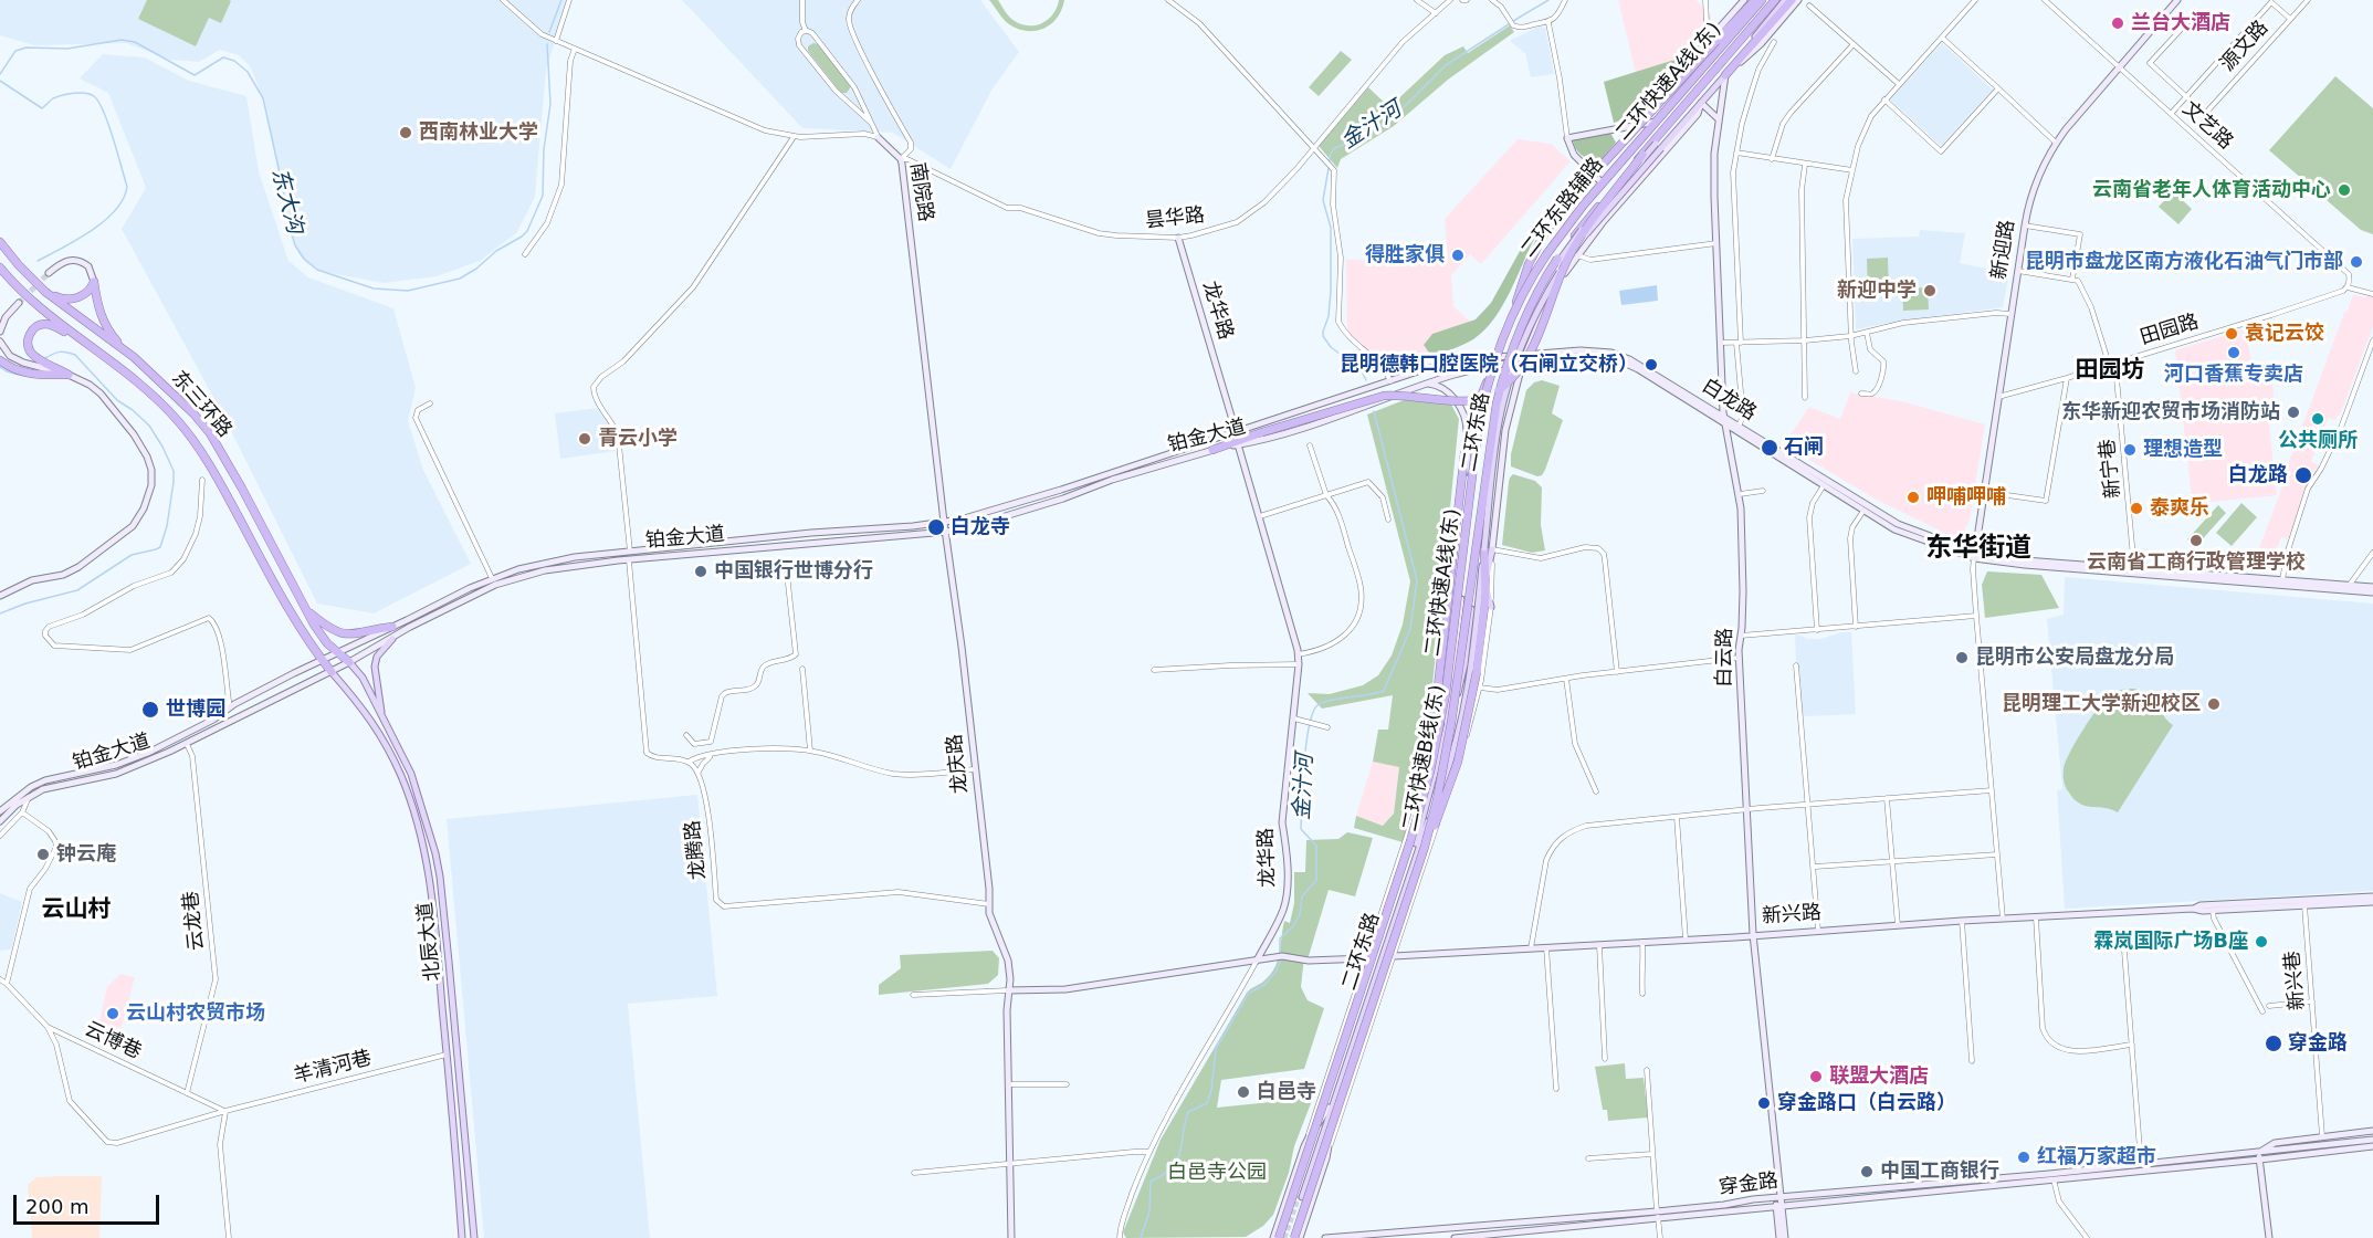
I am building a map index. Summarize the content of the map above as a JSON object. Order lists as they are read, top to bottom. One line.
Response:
{"streets":{"highway":["二环快速A线(东)","东三环路","二环快速B线(东)"],"main road":["二环东路","北辰大道"],"street":["源文路","文艺路","南院路","二环东路辅路","昙华路","新迎路","龙华路","田园路","白龙路","铂金大道","新宁巷","白云路","龙庆路","龙腾路","新兴路","云龙巷","新兴巷","云博巷","羊清河巷","穿金路"]},"crossings":[["文艺路","新迎路"],["文艺路","田园路"],["南院路","昙华路"],["南院路","铂金大道"],["南院路","龙庆路"],["二环东路辅路","白龙路"],["二环东路辅路","二环东路"],["二环东路辅路","新兴路"],["昙华路","龙华路"],["新迎路","田园路"],["新迎路","白龙路"],["龙华路","铂金大道"],["田园路","新宁巷"],["白龙路","铂金大道"],["白龙路","新宁巷"],["白龙路","白云路"],["东三环路","铂金大道"],["东三环路","北辰大道"],["铂金大道","龙庆路"],["铂金大道","云龙巷"],["铂金大道","北辰大道"],["白云路","新兴路"],["白云路","穿金路"],["龙庆路","龙腾路"],["新兴路","新兴巷"],["云龙巷","云博巷"],["北辰大道","羊清河巷"],["云博巷","羊清河巷"]],"districts":["田园坊","东华街道","云山村"],"water":["金汁河","东大沟"],"parks":["白邑寺公园"],"places":["兰台大酒店","西南林业大学","云南省老年人体育活动中心","得胜家俱","昆明市盘龙区南方液化石油气门市部","新迎中学","袁记云饺","河口香蕉专卖店","昆明德韩口腔医院（石闸立交桥）","东华新迎农贸市场消防站","公共厕所","青云小学","石闸","理想造型","白龙路","呷哺呷哺","泰爽乐","白龙寺","云南省工商行政管理学校","中国银行世博分行","昆明市公安局盘龙分局","昆明理工大学新迎校区","世博园","钟云庵","霖岚国际广场B座","云山村农贸市场","穿金路","联盟大酒店","白邑寺","穿金路口（白云路）","红福万家超市","中国工商银行"],"scale_bar":"200 m"}
